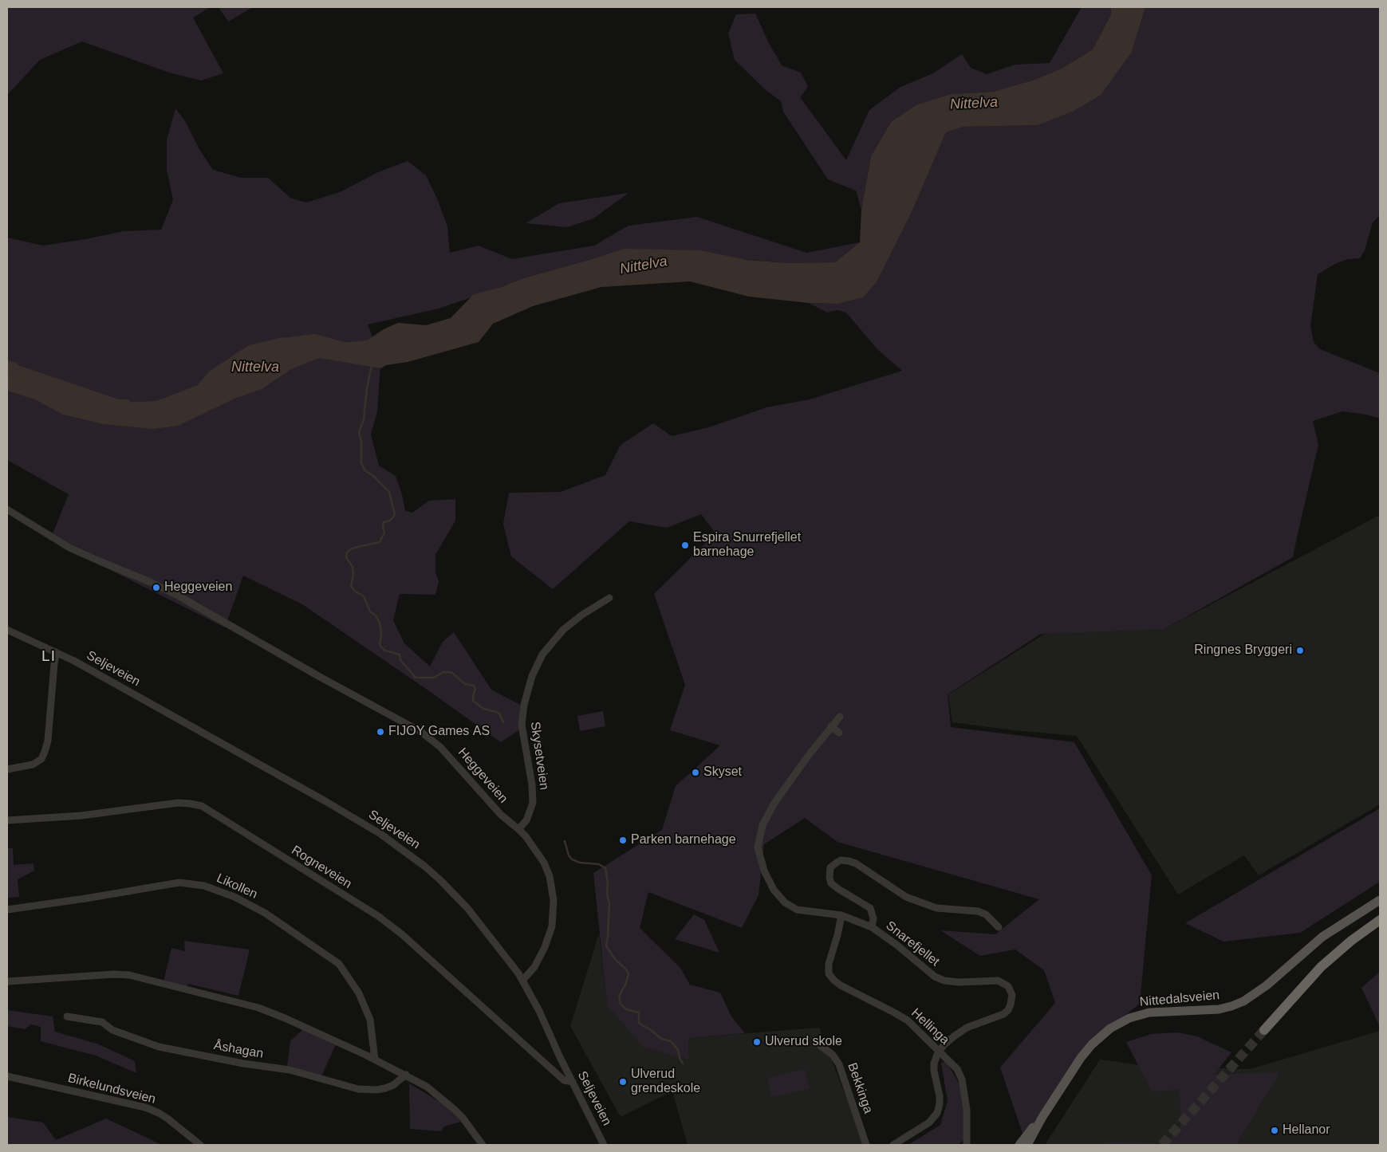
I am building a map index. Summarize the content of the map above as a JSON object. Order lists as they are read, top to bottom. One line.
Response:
{"streets":{"main road":["Nittedalsveien"],"street":["Seljeveien","Skysetveien","Heggeveien","Rogneveien","Likollen","Snarefjellet","Hellinga","Åshagan","Bekkinga","Birkelundsveien"]},"crossings":[["Seljeveien","Heggeveien"],["Seljeveien","Rogneveien"],["Skysetveien","Heggeveien"],["Snarefjellet","Hellinga"]],"districts":["LI"],"water":["Nittelva"],"places":["Espira Snurrefjellet barnehage","Heggeveien","Ringnes Bryggeri","FIJOY Games AS","Skyset","Parken barnehage","Ulverud skole","Ulverud grendeskole","Hellanor"]}
